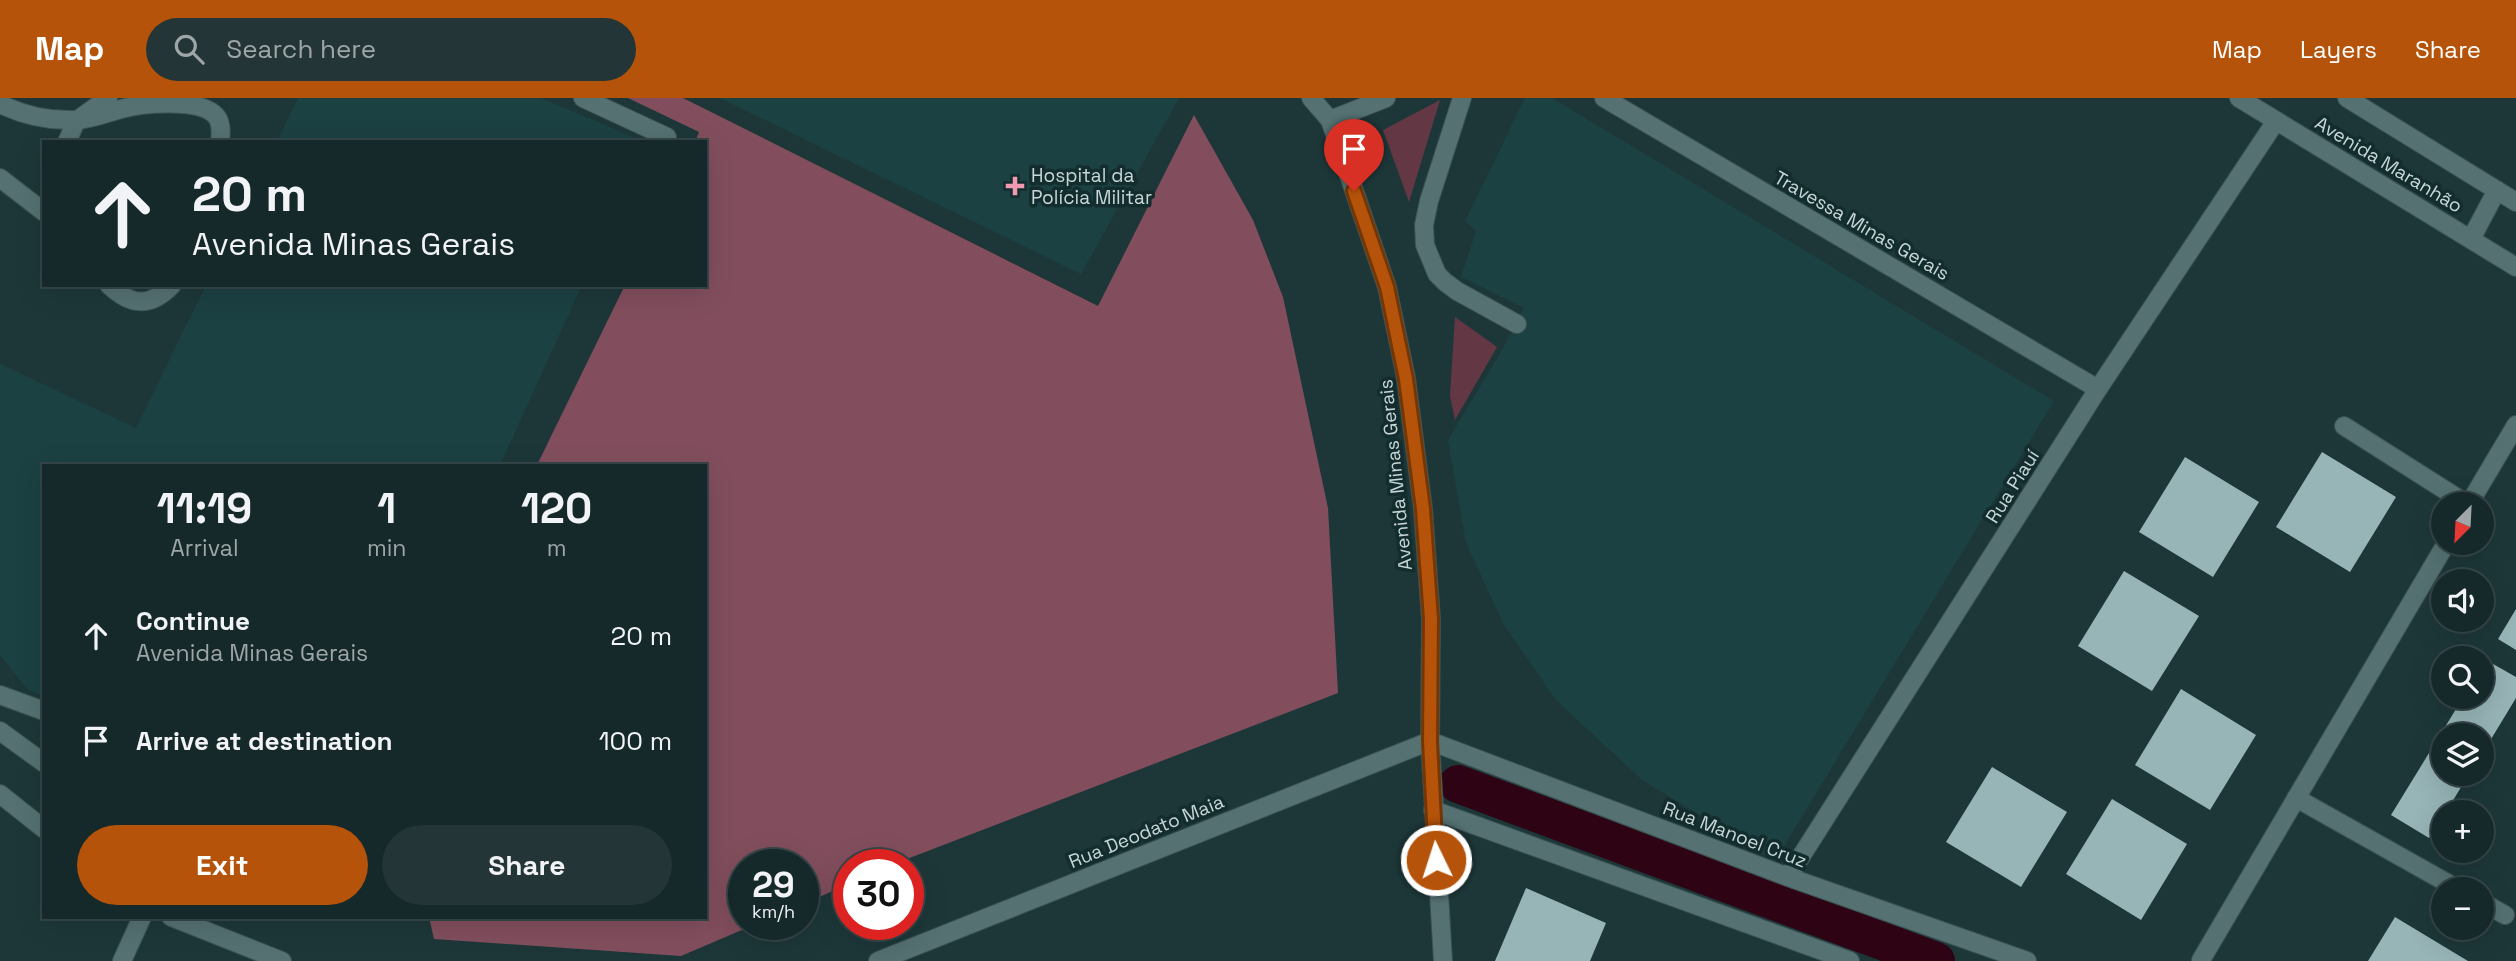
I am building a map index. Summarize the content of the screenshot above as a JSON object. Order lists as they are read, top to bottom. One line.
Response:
{"streets":{"street":["Avenida Maranhão","Travessa Minas Gerais","Avenida Minas Gerais","Rua Piauí","Rua Deodato Maia","Rua Manoel Cruz"]},"crossings":[["Avenida Maranhão","Rua Piauí"],["Travessa Minas Gerais","Rua Piauí"],["Avenida Minas Gerais","Rua Deodato Maia"],["Avenida Minas Gerais","Rua Manoel Cruz"],["Rua Piauí","Rua Manoel Cruz"],["Rua Deodato Maia","Rua Manoel Cruz"]],"places":{"health":["Hospital da Polícia Militar"]},"north":"bottom left","page":{"header":"Map","search":"Search here","nav":["Map","Layers","Share"],"turn":["20 m","Avenida Minas Gerais"],"eta":["11:19","Arrival","1","min","120","m"],"map_buttons":["+","−"],"list":[{"name":"Continue","note":"Avenida Minas Gerais","value":"20 m"},{"name":"Arrive at destination","value":"100 m"}],"buttons":["Exit","Share"],"speed":"29 km/h","limit":"30"}}
